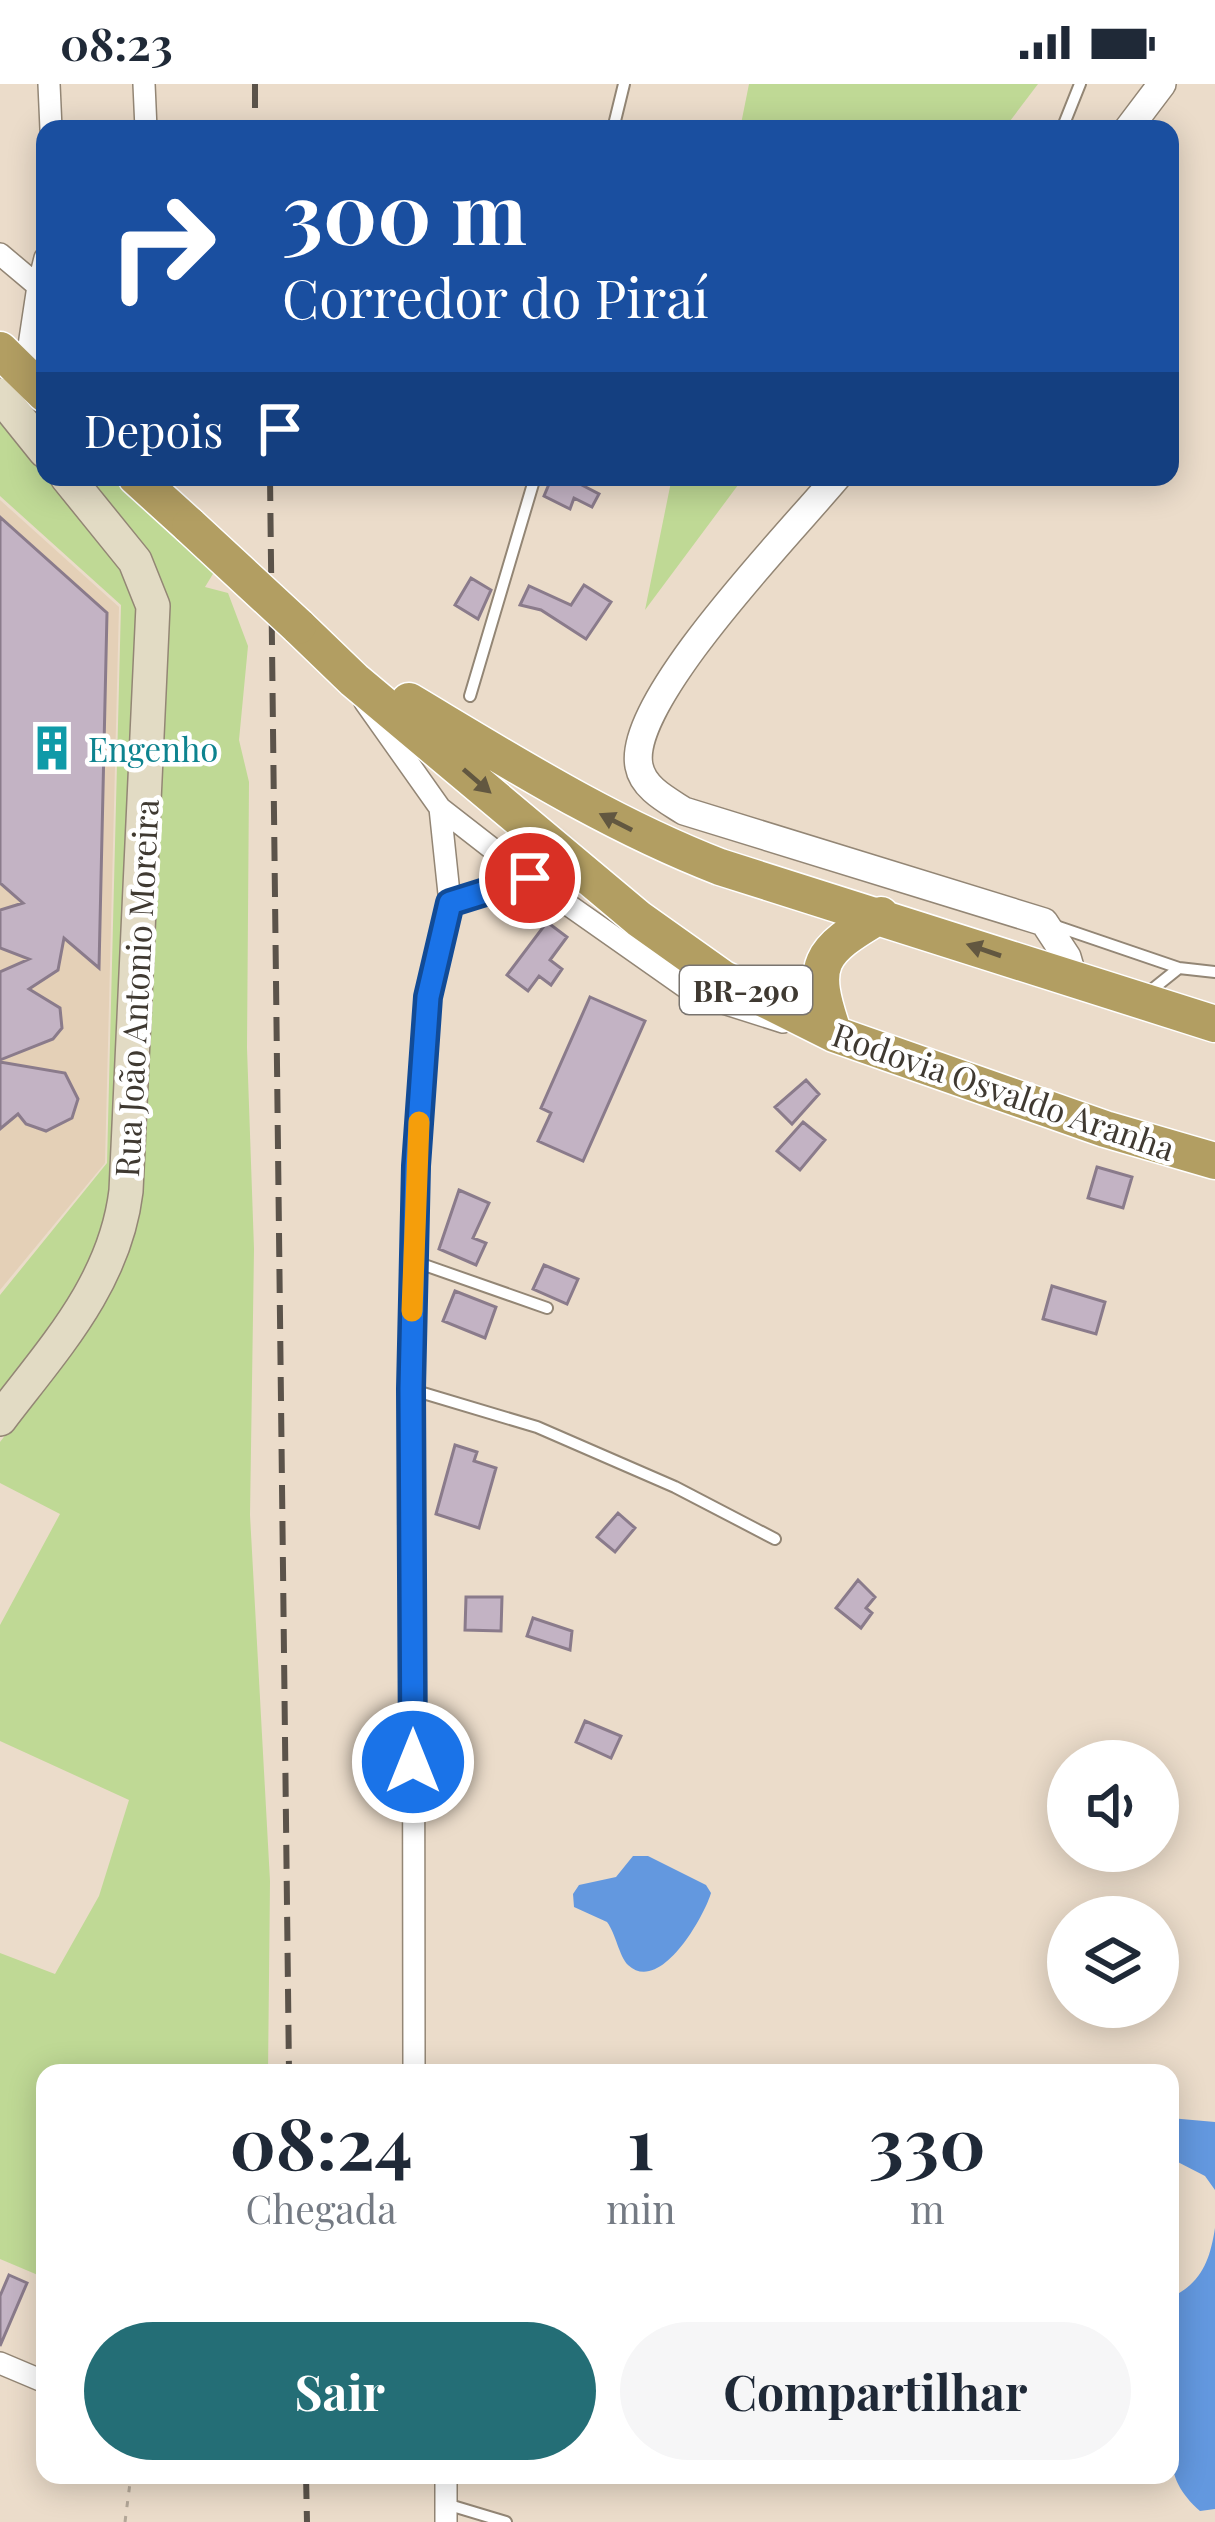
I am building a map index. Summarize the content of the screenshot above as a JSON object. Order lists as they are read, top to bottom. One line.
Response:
{"streets":{"highway":["BR-290","Rodovia Osvaldo Aranha"],"main road":["Rua João Antonio Moreira"]},"places":{"building":["Engenho"]},"page":{"status":"08:23","turn":["300 m","Corredor do Piraí"],"then":"Depois","eta":["08:24","Chegada","1","min","330","m"],"buttons":["Sair","Compartilhar"]}}
